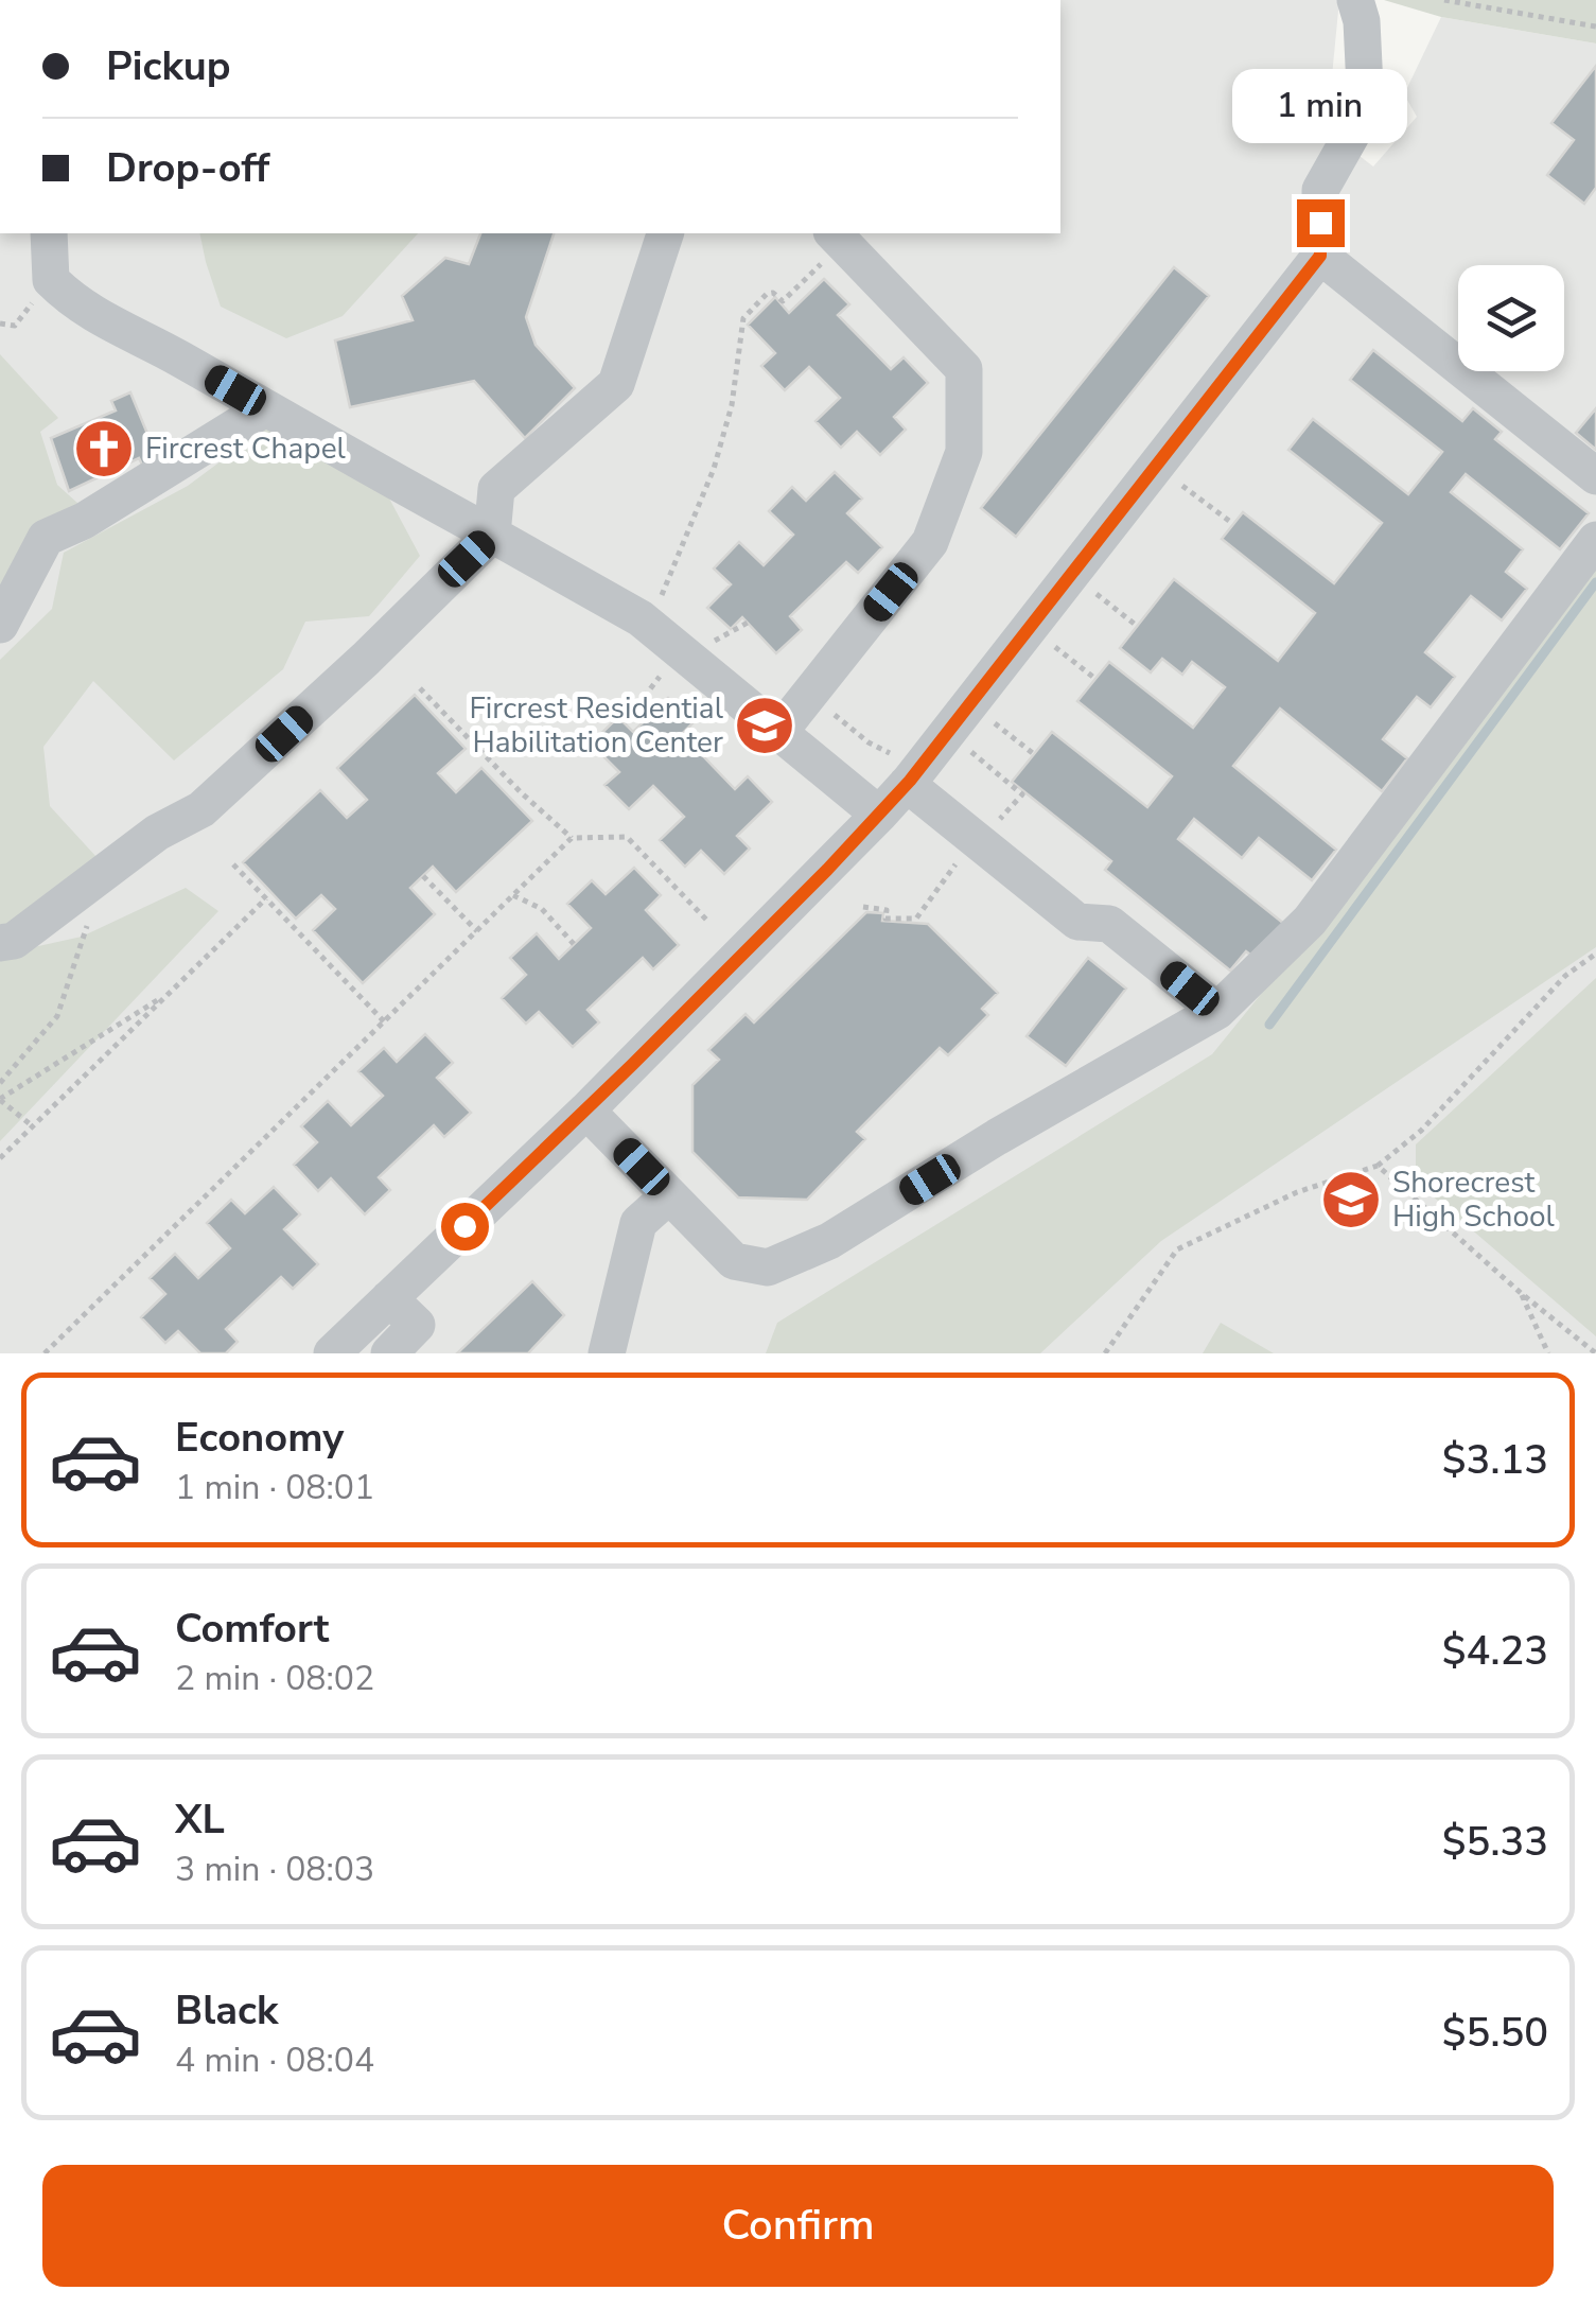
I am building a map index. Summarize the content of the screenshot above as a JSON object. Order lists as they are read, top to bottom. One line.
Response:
{"places":{"church":["Fircrest Chapel"],"school or university":["Fircrest Residential Habilitation Center","Shorecrest High School"]},"page":{"banner":["Pickup","Drop-off"],"bubble":"1 min","list":[{"name":"Economy","note":"1 min · 08:01","value":"$3.13"},{"name":"Comfort","note":"2 min · 08:02","value":"$4.23"},{"name":"XL","note":"3 min · 08:03","value":"$5.33"},{"name":"Black","note":"4 min · 08:04","value":"$5.50"}],"buttons":"Confirm"}}
